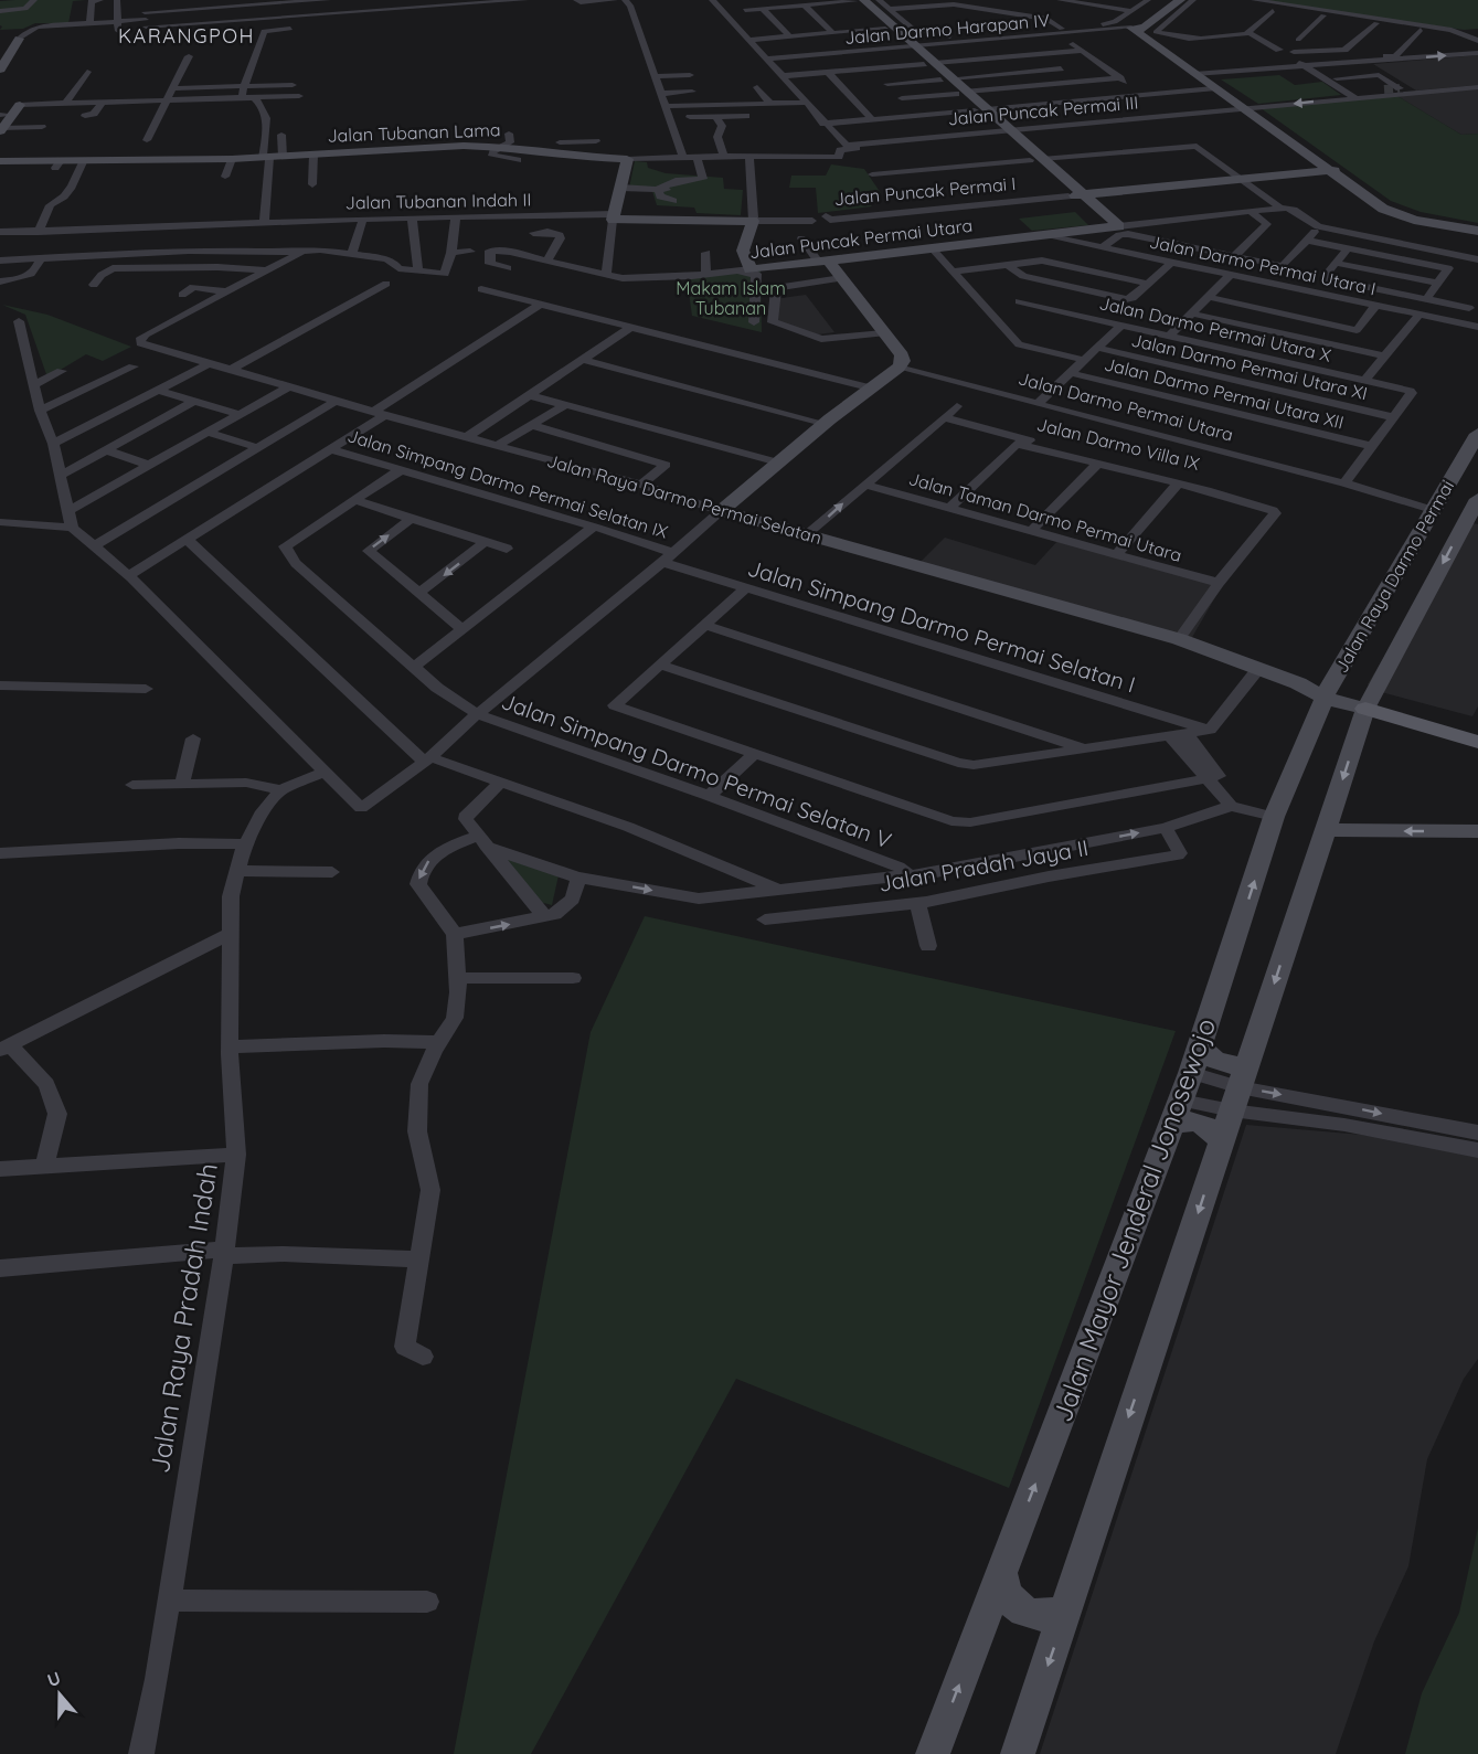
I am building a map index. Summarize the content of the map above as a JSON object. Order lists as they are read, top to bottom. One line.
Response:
{"streets":{"street":["Jalan Darmo Harapan IV","Jalan Puncak Permai III","Jalan Tubanan Lama","Jalan Puncak Permai I","Jalan Tubanan Indah II","Jalan Puncak Permai Utara","Jalan Darmo Permai Utara I","Jalan Darmo Permai Utara X","Jalan Darmo Permai Utara XI","Jalan Darmo Permai Utara XII","Jalan Darmo Permai Utara","Jalan Darmo Villa IX","Jalan Simpang Darmo Permai Selatan IX","Jalan Raya Darmo Permai Selatan","Jalan Taman Darmo Permai Utara","Jalan Raya Darmo Permai","Jalan Simpang Darmo Permai Selatan I","Jalan Simpang Darmo Permai Selatan V","Jalan Pradah Jaya II","Jalan Mayor Jenderal Jonosewojo","Jalan Raya Pradah Indah"]},"crossings":[["Jalan Puncak Permai III","Jalan Tubanan Lama"],["Jalan Puncak Permai Utara","Jalan Darmo Permai Utara I"],["Jalan Darmo Permai Utara X","Jalan Darmo Permai Utara XI"],["Jalan Darmo Permai Utara","Jalan Raya Darmo Permai"],["Jalan Simpang Darmo Permai Selatan IX","Jalan Simpang Darmo Permai Selatan I"],["Jalan Raya Darmo Permai Selatan","Jalan Raya Darmo Permai"],["Jalan Raya Darmo Permai Selatan","Jalan Mayor Jenderal Jonosewojo"],["Jalan Raya Darmo Permai","Jalan Mayor Jenderal Jonosewojo"]],"districts":["KARANGPOH"],"parks":["Makam Islam Tubanan"],"north":"top"}
